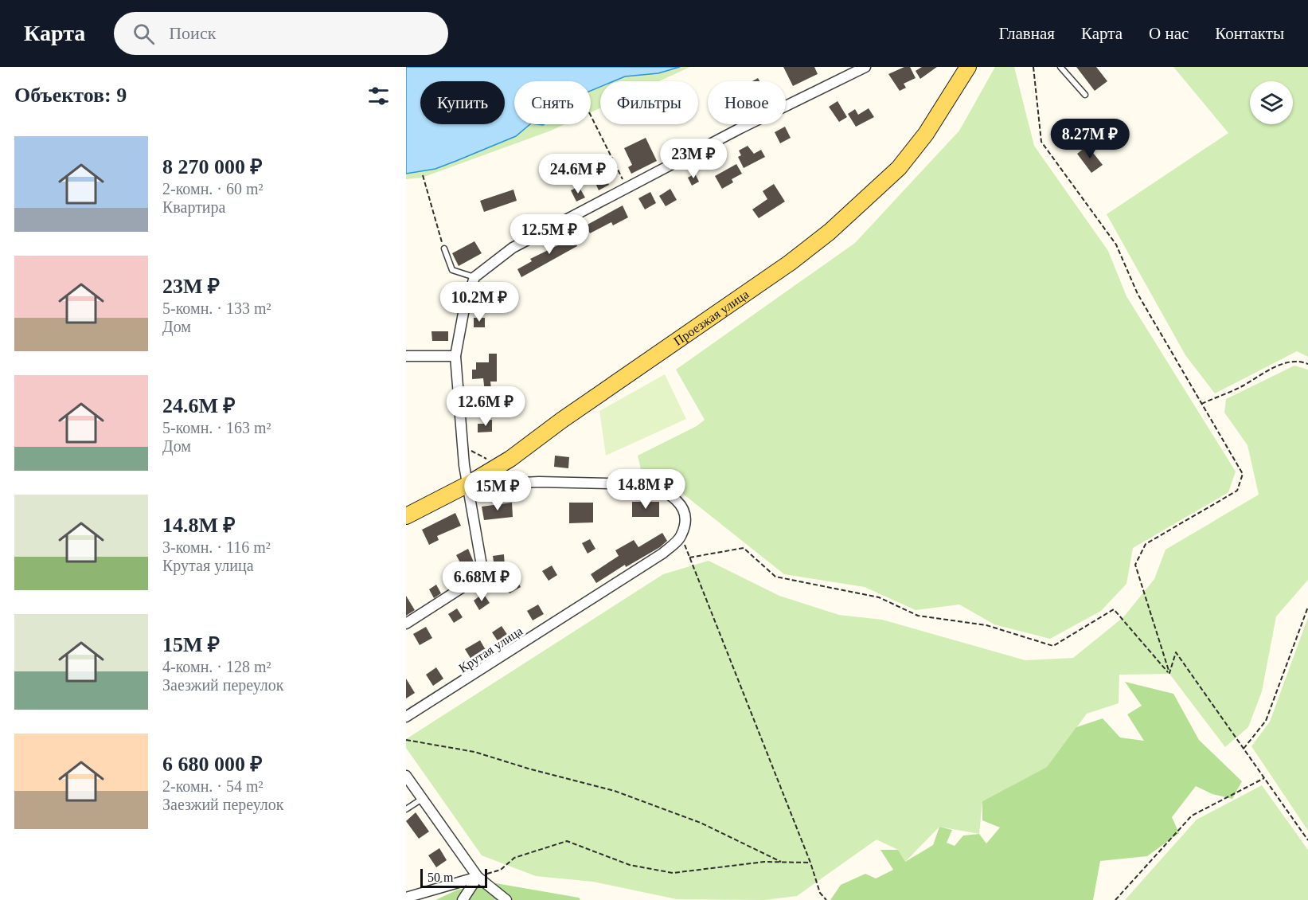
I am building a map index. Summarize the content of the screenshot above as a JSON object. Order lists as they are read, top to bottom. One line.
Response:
{"streets":{"main road":["Проезжая улица"],"street":["Крутая улица"]},"scale_bar":"50 m","page":{"header":"Карта","search":"Поиск","nav":["Главная","Карта","О нас","Контакты"],"heading":"Объектов: 9","chip":["Купить","Снять","Фильтры","Новое"],"price":["8.27M ₽","23M ₽","24.6M ₽","12.5M ₽","10.2M ₽","12.6M ₽","14.8M ₽","15M ₽","6.68M ₽"],"list":[{"name":"8 270 000 ₽","note":"2-комн. · 60 m² · Квартира"},{"name":"23M ₽","note":"5-комн. · 133 m² · Дом"},{"name":"24.6M ₽","note":"5-комн. · 163 m² · Дом"},{"name":"14.8M ₽","note":"3-комн. · 116 m² · Крутая улица"},{"name":"15M ₽","note":"4-комн. · 128 m² · Заезжий переулок"},{"name":"6 680 000 ₽","note":"2-комн. · 54 m² · Заезжий переулок"}],"scale":"50 m"}}
